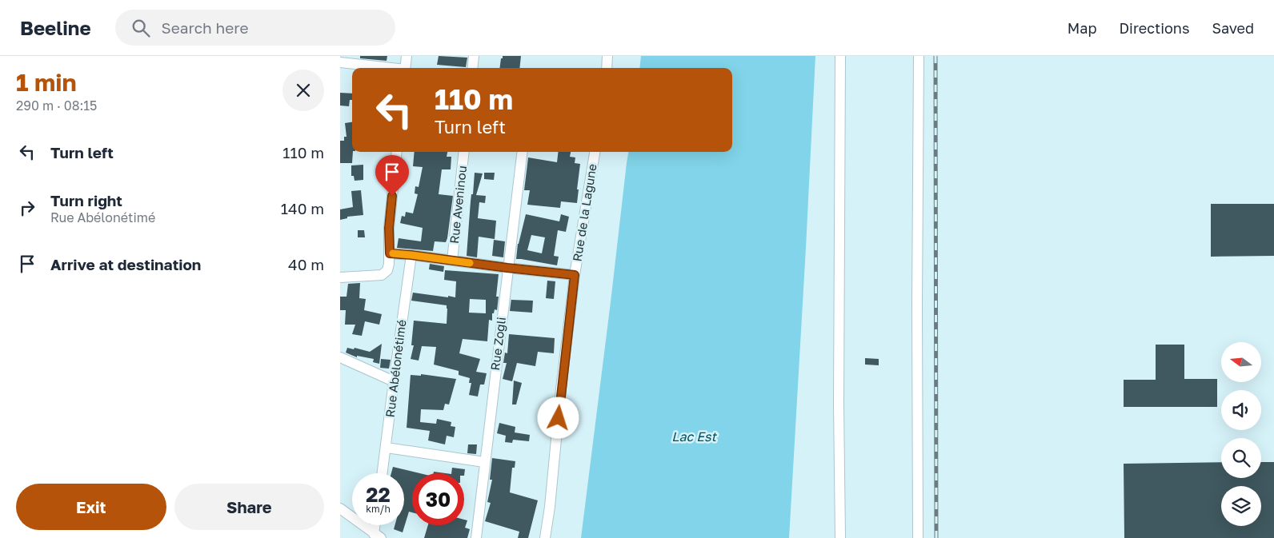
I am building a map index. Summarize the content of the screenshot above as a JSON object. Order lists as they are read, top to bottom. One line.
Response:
{"streets":{"street":["Rue Aveninou","Rue de la Lagune","Rue Zogli","Rue Abélonétimé"]},"water":["Lac Est"],"north":"left","page":{"header":"Beeline","search":"Search here","nav":["Map","Directions","Saved"],"heading":["1 min","290 m · 08:15"],"turn":["110 m","Turn left"],"list":[{"name":"Turn left","value":"110 m"},{"name":"Turn right","note":"Rue Abélonétimé","value":"140 m"},{"name":"Arrive at destination","value":"40 m"}],"speed":"22 km/h","limit":"30","buttons":["Exit","Share"]}}
